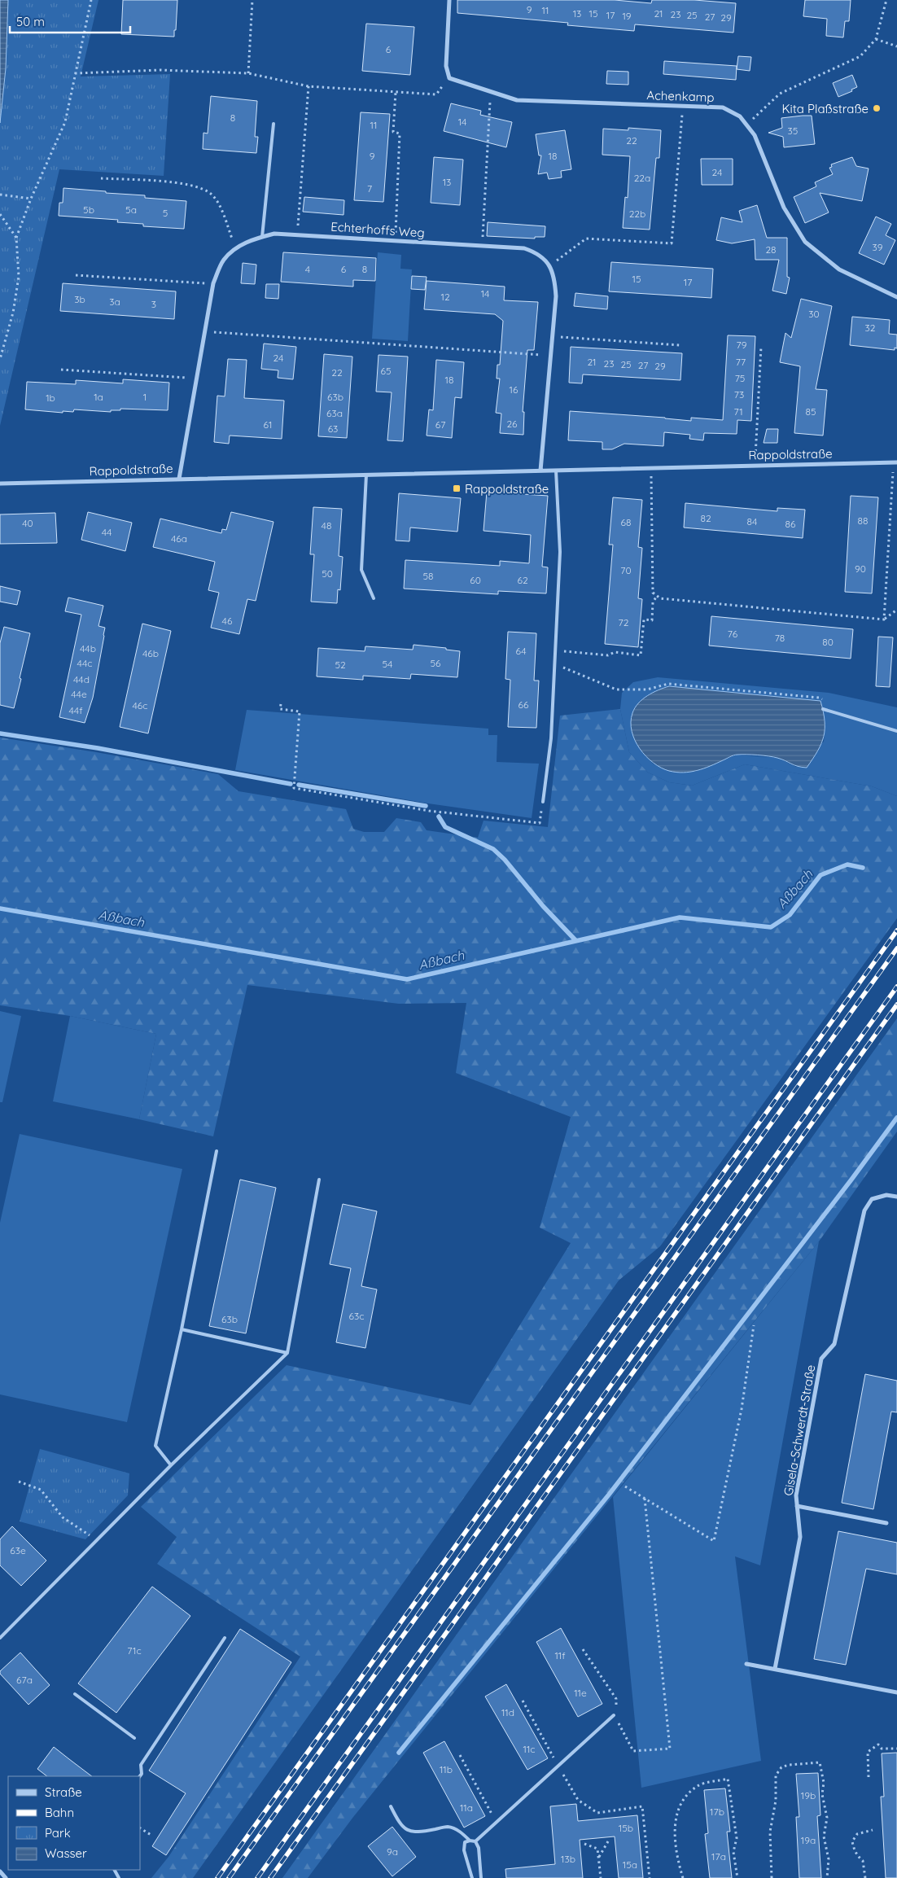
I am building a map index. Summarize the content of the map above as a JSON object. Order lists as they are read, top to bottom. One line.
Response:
{"streets":{"street":["Achenkamp","Echterhoffs Weg","Rappoldstraße","Gisela-Schwerdt-Straße"]},"crossings":[["Echterhoffs Weg","Rappoldstraße"]],"water":["Aßbach"],"places":{"other":["Kita Plaßstraße"],"transit":["Rappoldstraße"]},"house_numbers":["9","11","13","15","21","23","17","25","19","27","29","6","8","14","11","35","22","9","18","24","22a","13","7","5b","5a","5","22b","39","28","4","6","8","15","17","14","12","3b","3a","3","30","32","79","24","21","77","23","25","27","29","65","22","75","18","16","73","1a","1","63b","1b","71","85","63a","26","61","67","63","82","88","84","68","40","86","48","44","46a","90","70","50","58","60","62","46","72","76","78","80","44b","64","46b","44c","56","54","52","44d","44e","66","46c","44f","63c","63b","63e","71c","11f","67a","11e","11d","11c","11b","19b","11a","17b","15b","19a","9a","17a","13b","15a"],"legend":["Straße","Bahn","Park","Wasser"],"scale_bar":"50 m"}
